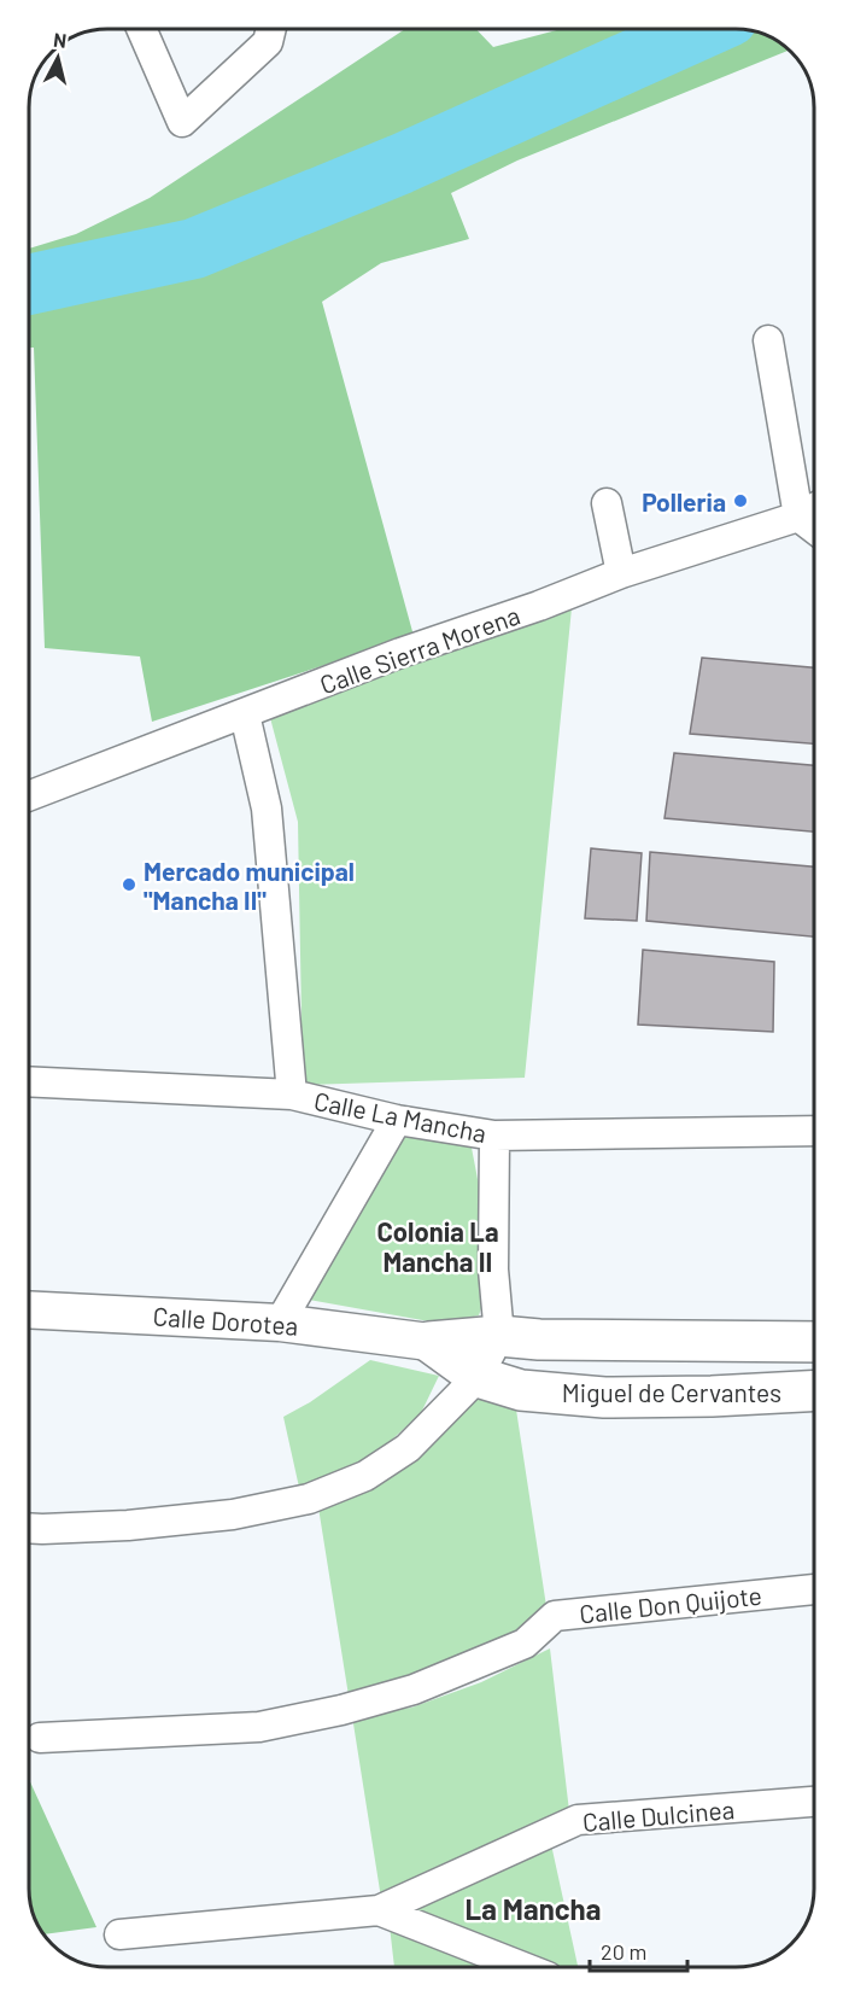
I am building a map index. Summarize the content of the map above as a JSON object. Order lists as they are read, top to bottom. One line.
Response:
{"streets":{"main road":["Calle Dorotea","Miguel de Cervantes"],"street":["Calle Sierra Morena","Calle La Mancha","Calle Don Quijote","Calle Dulcinea"]},"crossings":[["Calle Dorotea","Miguel de Cervantes"]],"districts":["Colonia La Mancha II","La Mancha"],"places":["Polleria","Mercado municipal \"Mancha II\""],"scale_bar":"20 m","north":"top"}
